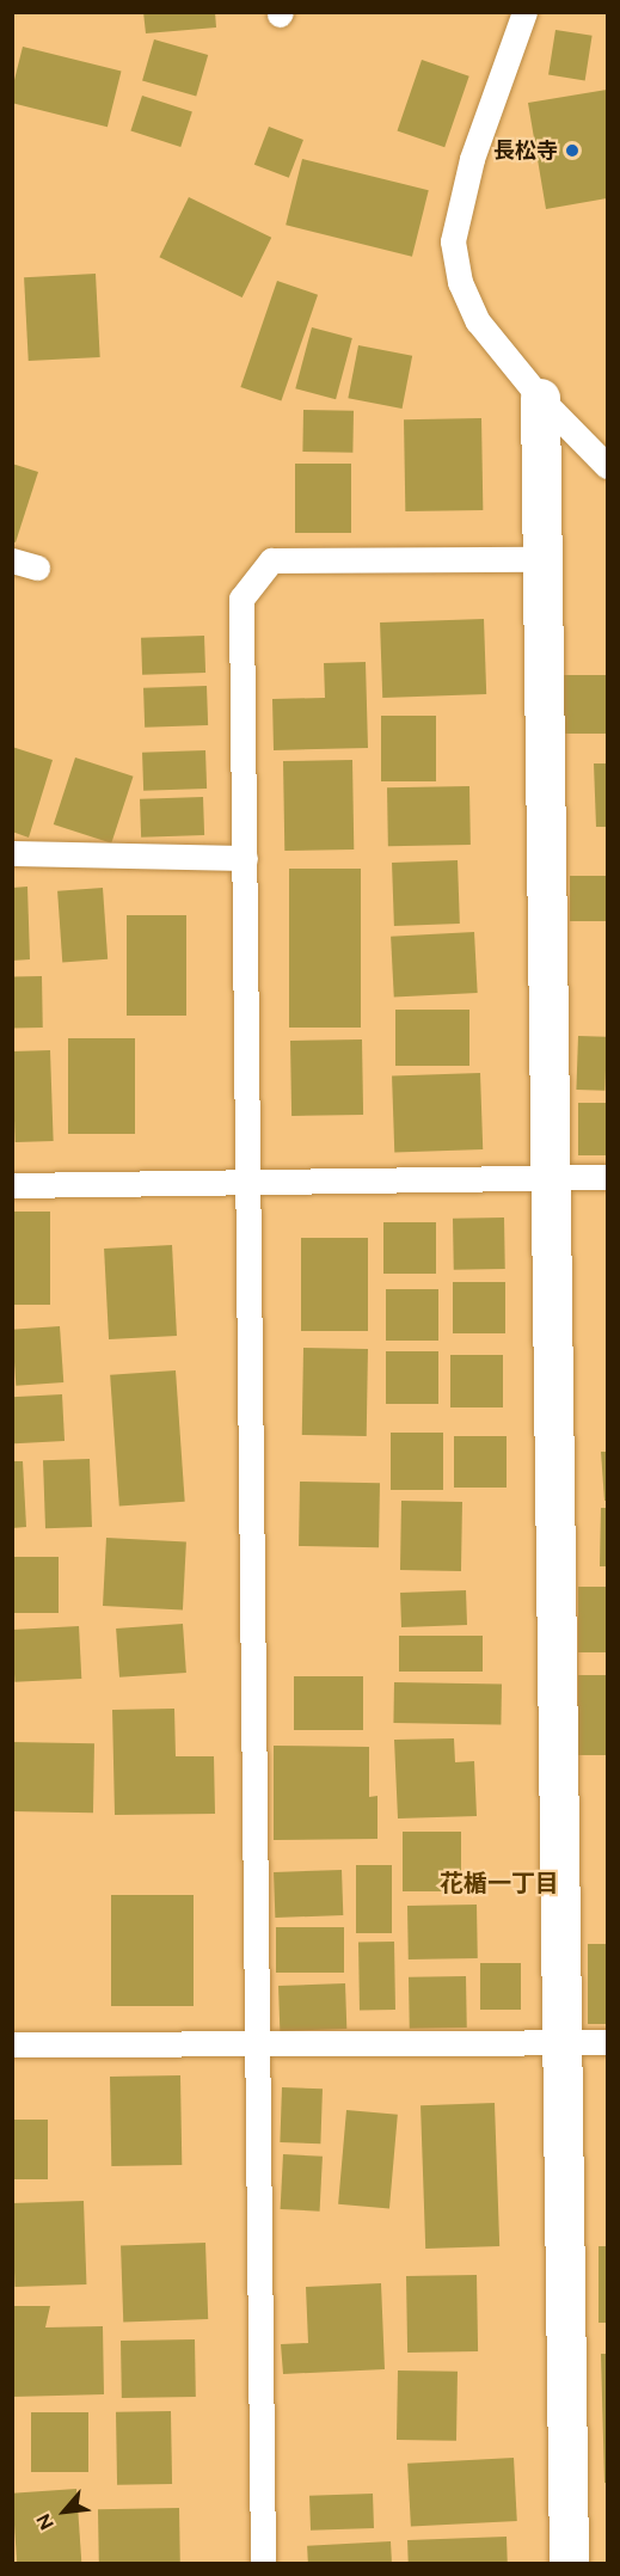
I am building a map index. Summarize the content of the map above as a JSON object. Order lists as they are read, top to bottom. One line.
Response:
{"districts":["花楯一丁目"],"places":["長松寺"],"north":"bottom left"}
